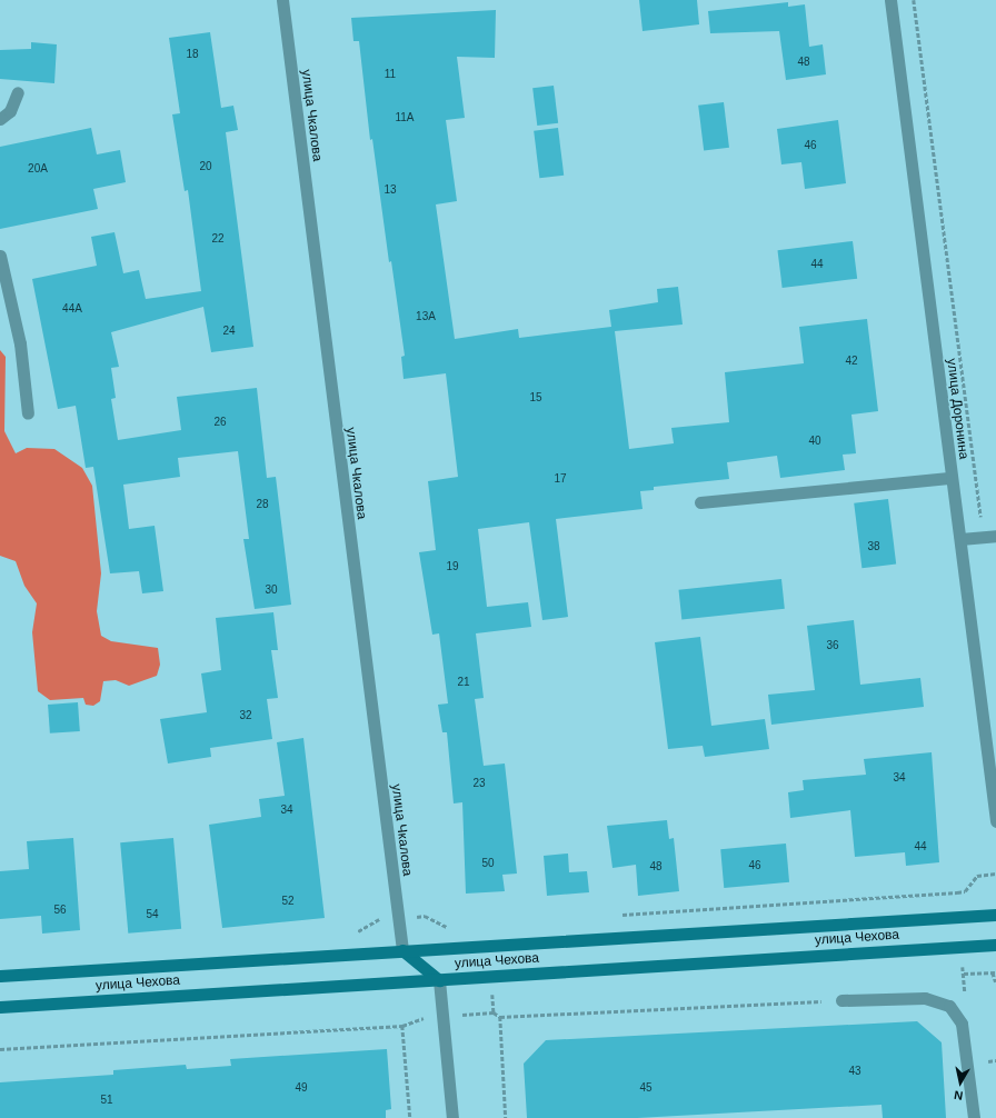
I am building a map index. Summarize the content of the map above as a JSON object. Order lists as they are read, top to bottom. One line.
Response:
{"streets":{"main road":["улица Чехова"],"street":["улица Чкалова","улица Доронина"]},"crossings":[["улица Чкалова","улица Чехова"]],"house_numbers":["18","48","11","11А","46","20","20А","13","22","44","44А","13А","24","42","15","26","40","17","28","38","19","30","36","21","32","34","23","34","44","50","46","48","52","56","54","43","49","45","51"],"north":"bottom"}
